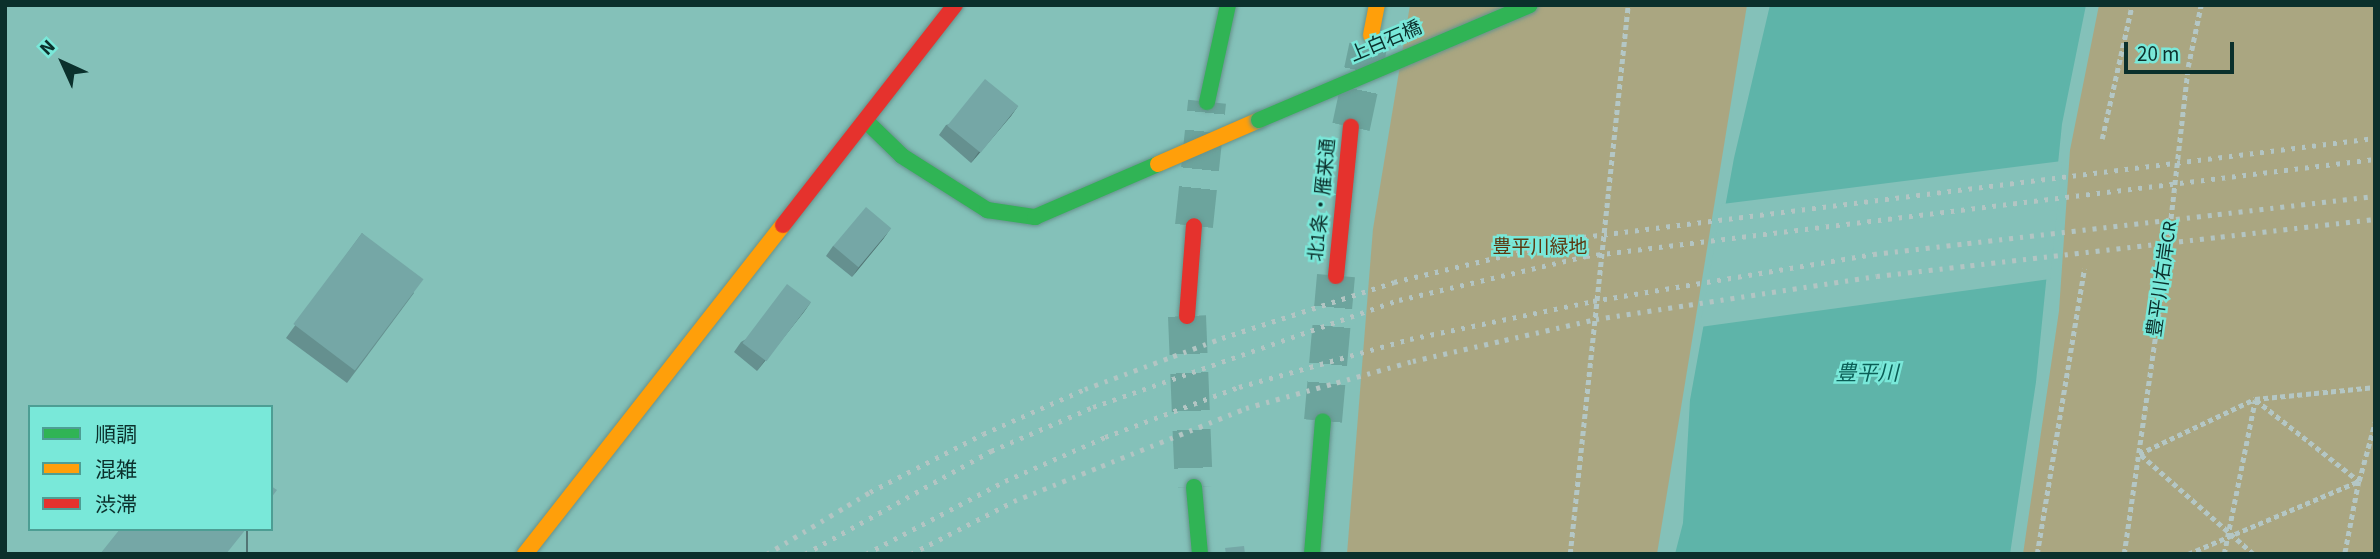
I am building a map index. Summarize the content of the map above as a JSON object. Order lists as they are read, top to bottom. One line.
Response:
{"streets":{"main road":["上白石橋","北1条・雁来通"],"path":["豊平川右岸CR"]},"water":["豊平川"],"parks":["豊平川緑地"],"legend":["順調","混雑","渋滞"],"scale_bar":"20 m","north":"top left"}
